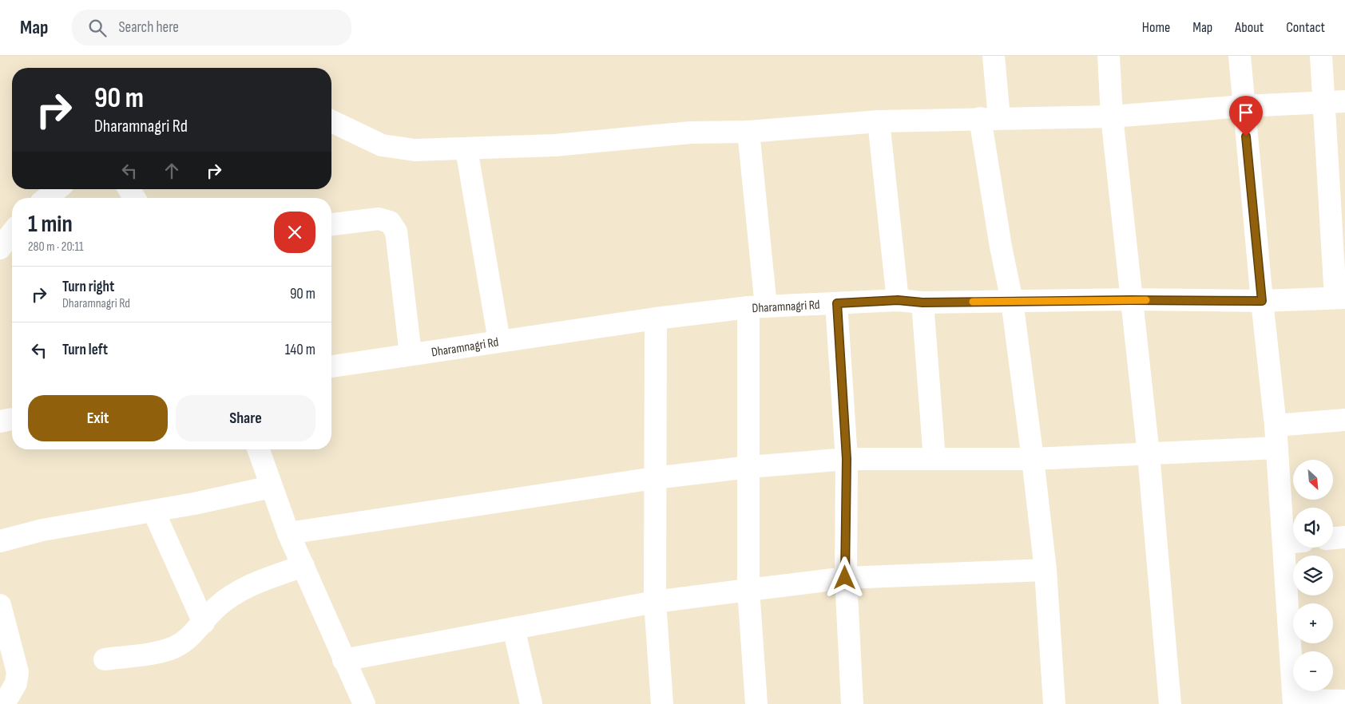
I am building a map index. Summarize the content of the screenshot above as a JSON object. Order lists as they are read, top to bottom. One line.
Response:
{"streets":{"street":["Dharamnagri Rd"]},"north":"bottom right","page":{"header":"Map","search":"Search here","nav":["Home","Map","About","Contact"],"turn":["90 m","Dharamnagri Rd"],"heading":["1 min","280 m · 20:11"],"list":[{"name":"Turn right","note":"Dharamnagri Rd","value":"90 m"},{"name":"Turn left","value":"140 m"}],"buttons":["Exit","Share"],"map_buttons":["+","−"]}}
